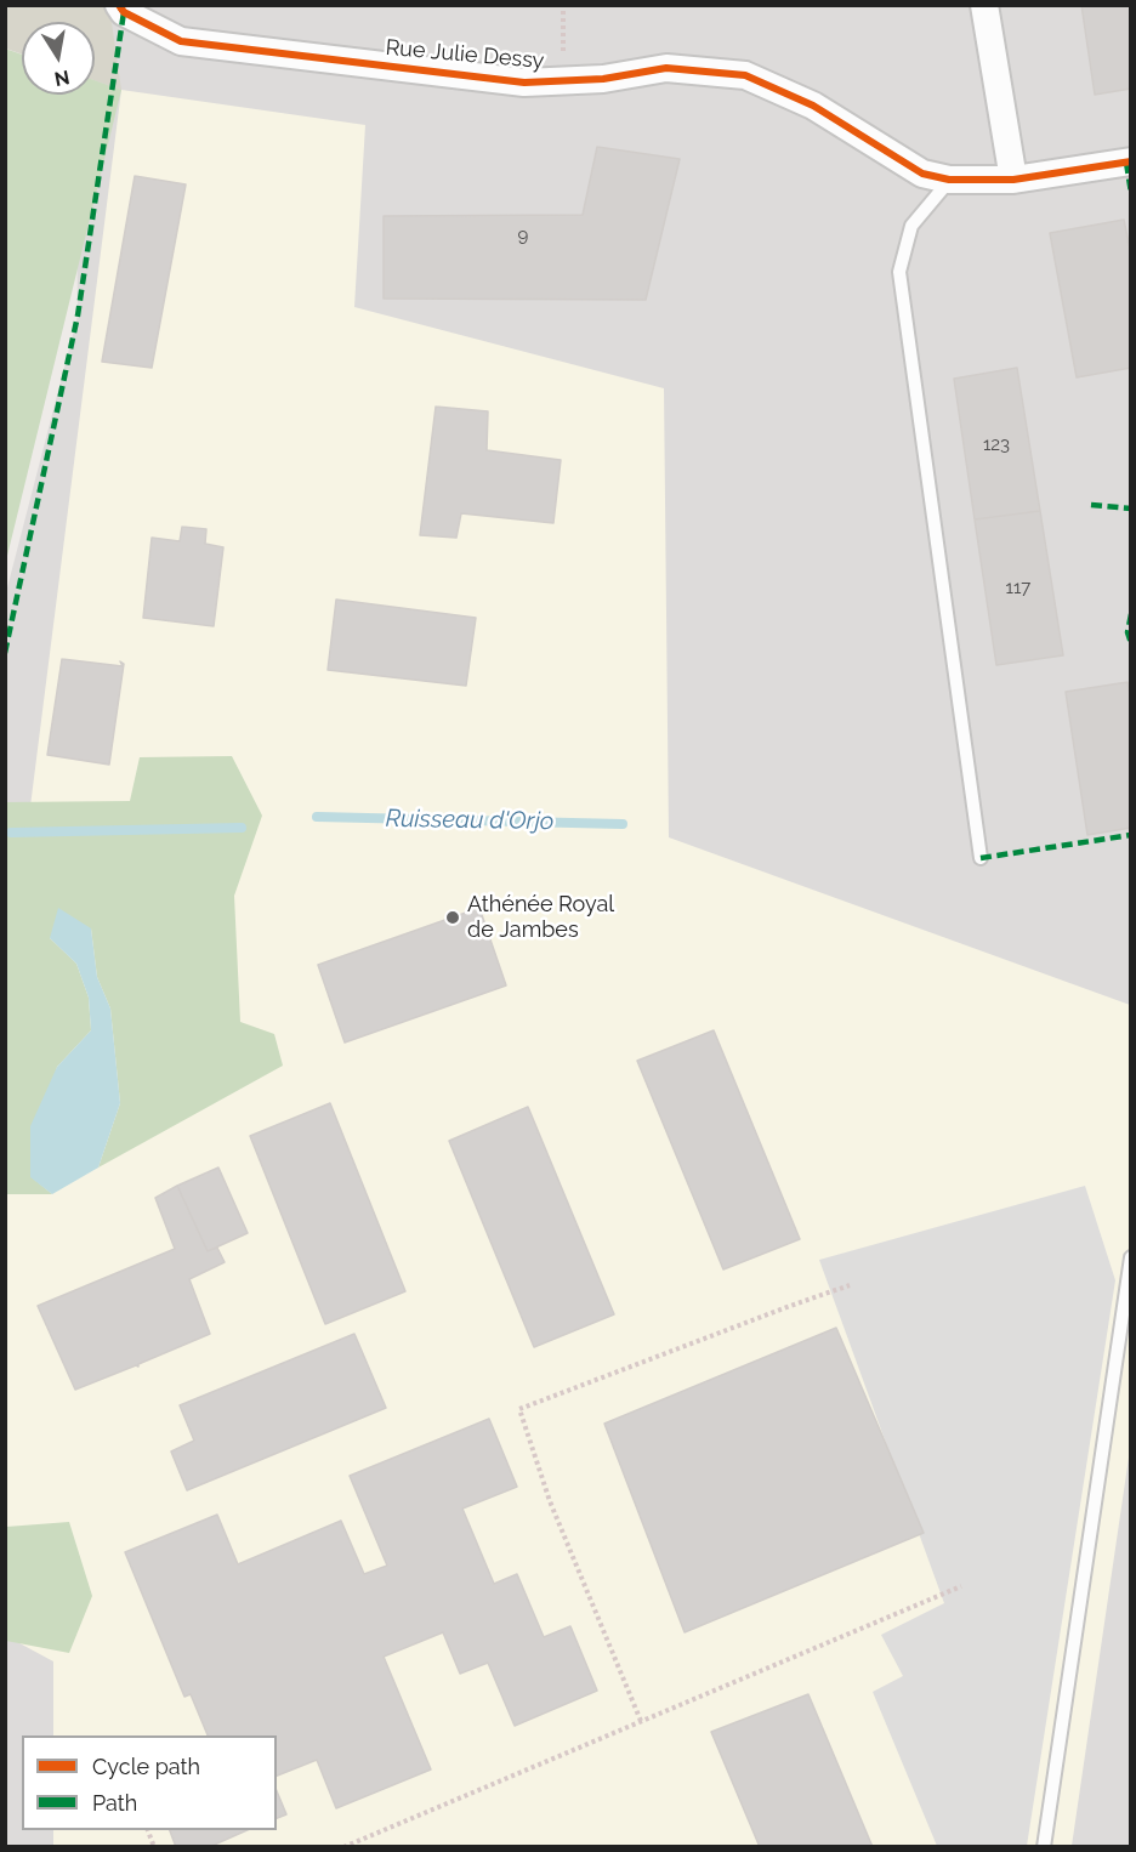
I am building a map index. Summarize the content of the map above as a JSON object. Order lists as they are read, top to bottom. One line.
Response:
{"streets":{"street":["Rue Julie Dessy"]},"water":["Ruisseau d'Orjo"],"places":["Athénée Royal de Jambes"],"house_numbers":["9","123","117"],"legend":["Cycle path","Path"],"north":"bottom"}
